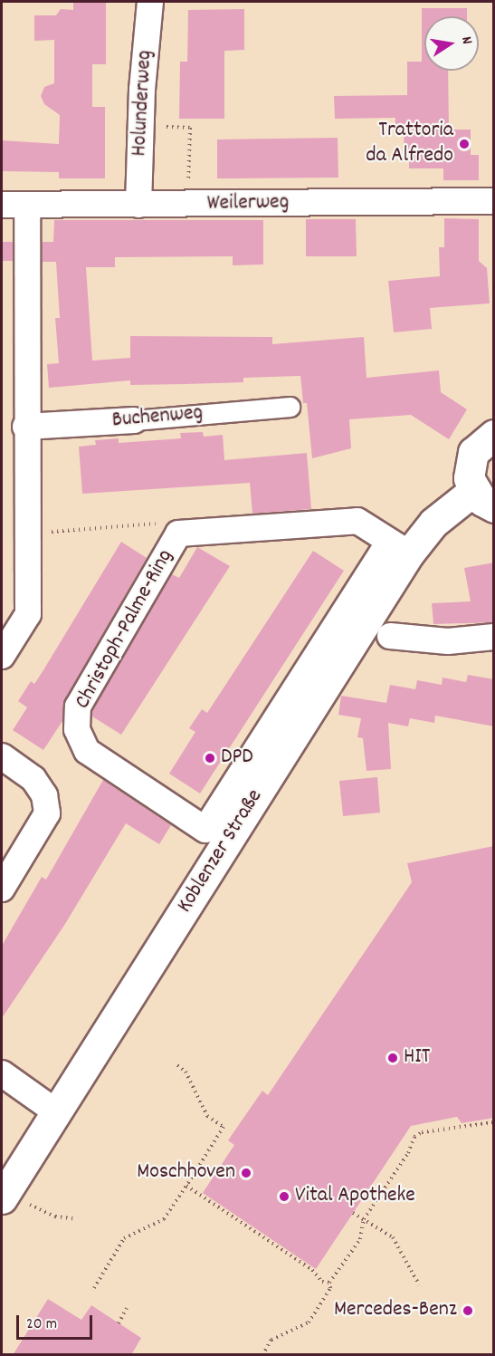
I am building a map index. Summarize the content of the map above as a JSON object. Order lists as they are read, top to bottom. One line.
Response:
{"streets":{"street":["Holunderweg","Weilerweg","Buchenweg","Christoph-Palme-Ring","Koblenzer Straße"]},"crossings":[["Holunderweg","Weilerweg"],["Christoph-Palme-Ring","Koblenzer Straße"]],"places":["Trattoria da Alfredo","DPD","HIT","Moschhoven","Vital Apotheke","Mercedes-Benz"],"scale_bar":"20 m","north":"right"}
